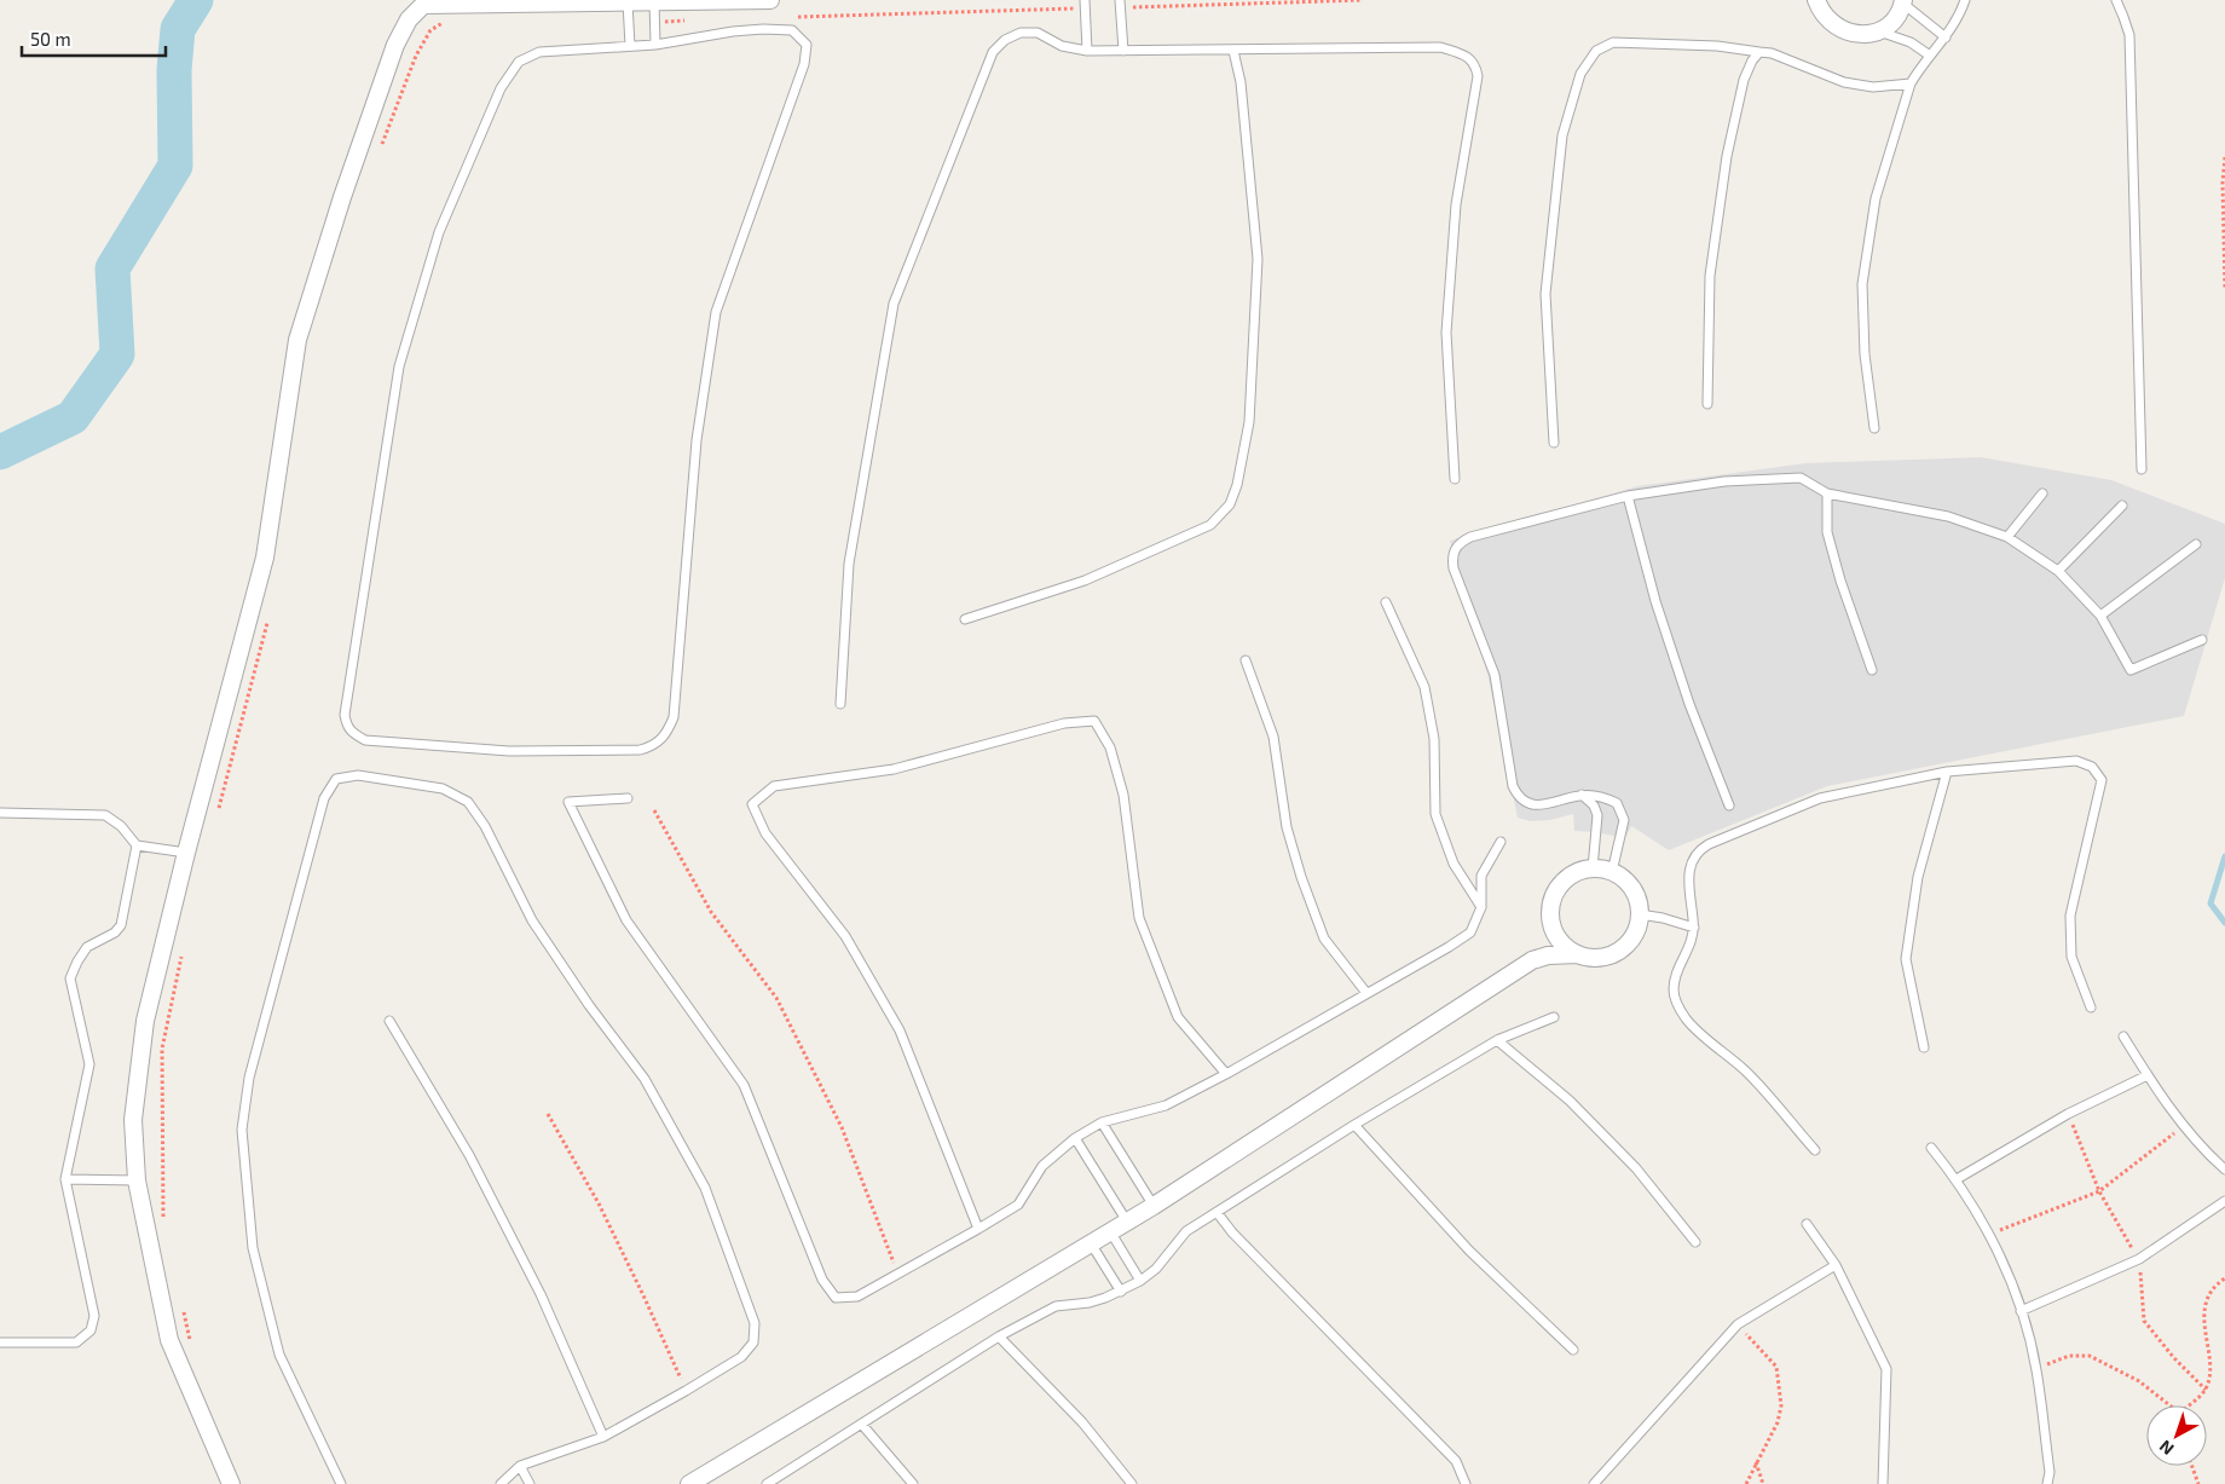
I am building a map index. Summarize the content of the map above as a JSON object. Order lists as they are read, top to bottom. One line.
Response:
{"scale_bar":"50 m","north":"bottom left"}
